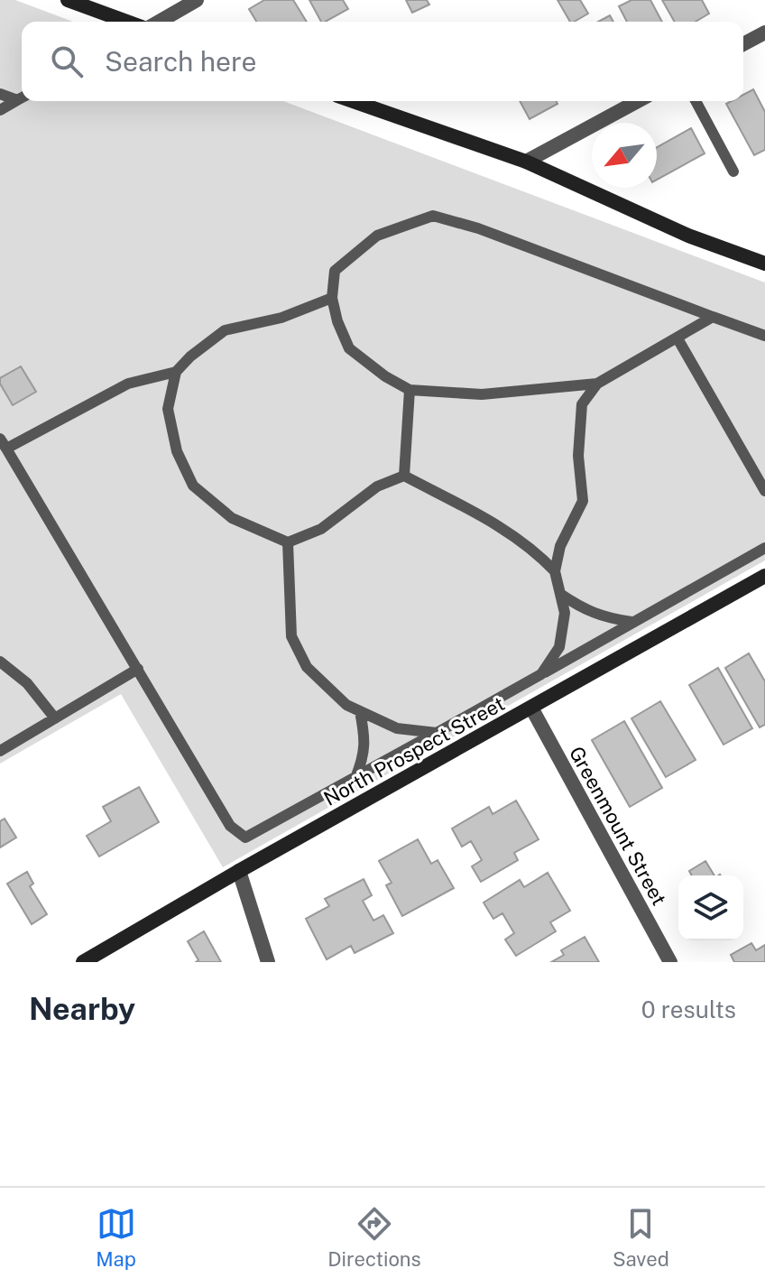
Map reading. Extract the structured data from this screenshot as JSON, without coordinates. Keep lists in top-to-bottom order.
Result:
{
  "streets": {
    "street": ["North Prospect Street", "Greenmount Street"]
  },
  "crossings": [
    ["North Prospect Street", "Greenmount Street"]
  ],
  "north": "bottom left",
  "page": {
    "search": "Search here",
    "heading": ["Nearby", "0 results"],
    "nav": ["Map", "Directions", "Saved"]
  }
}
